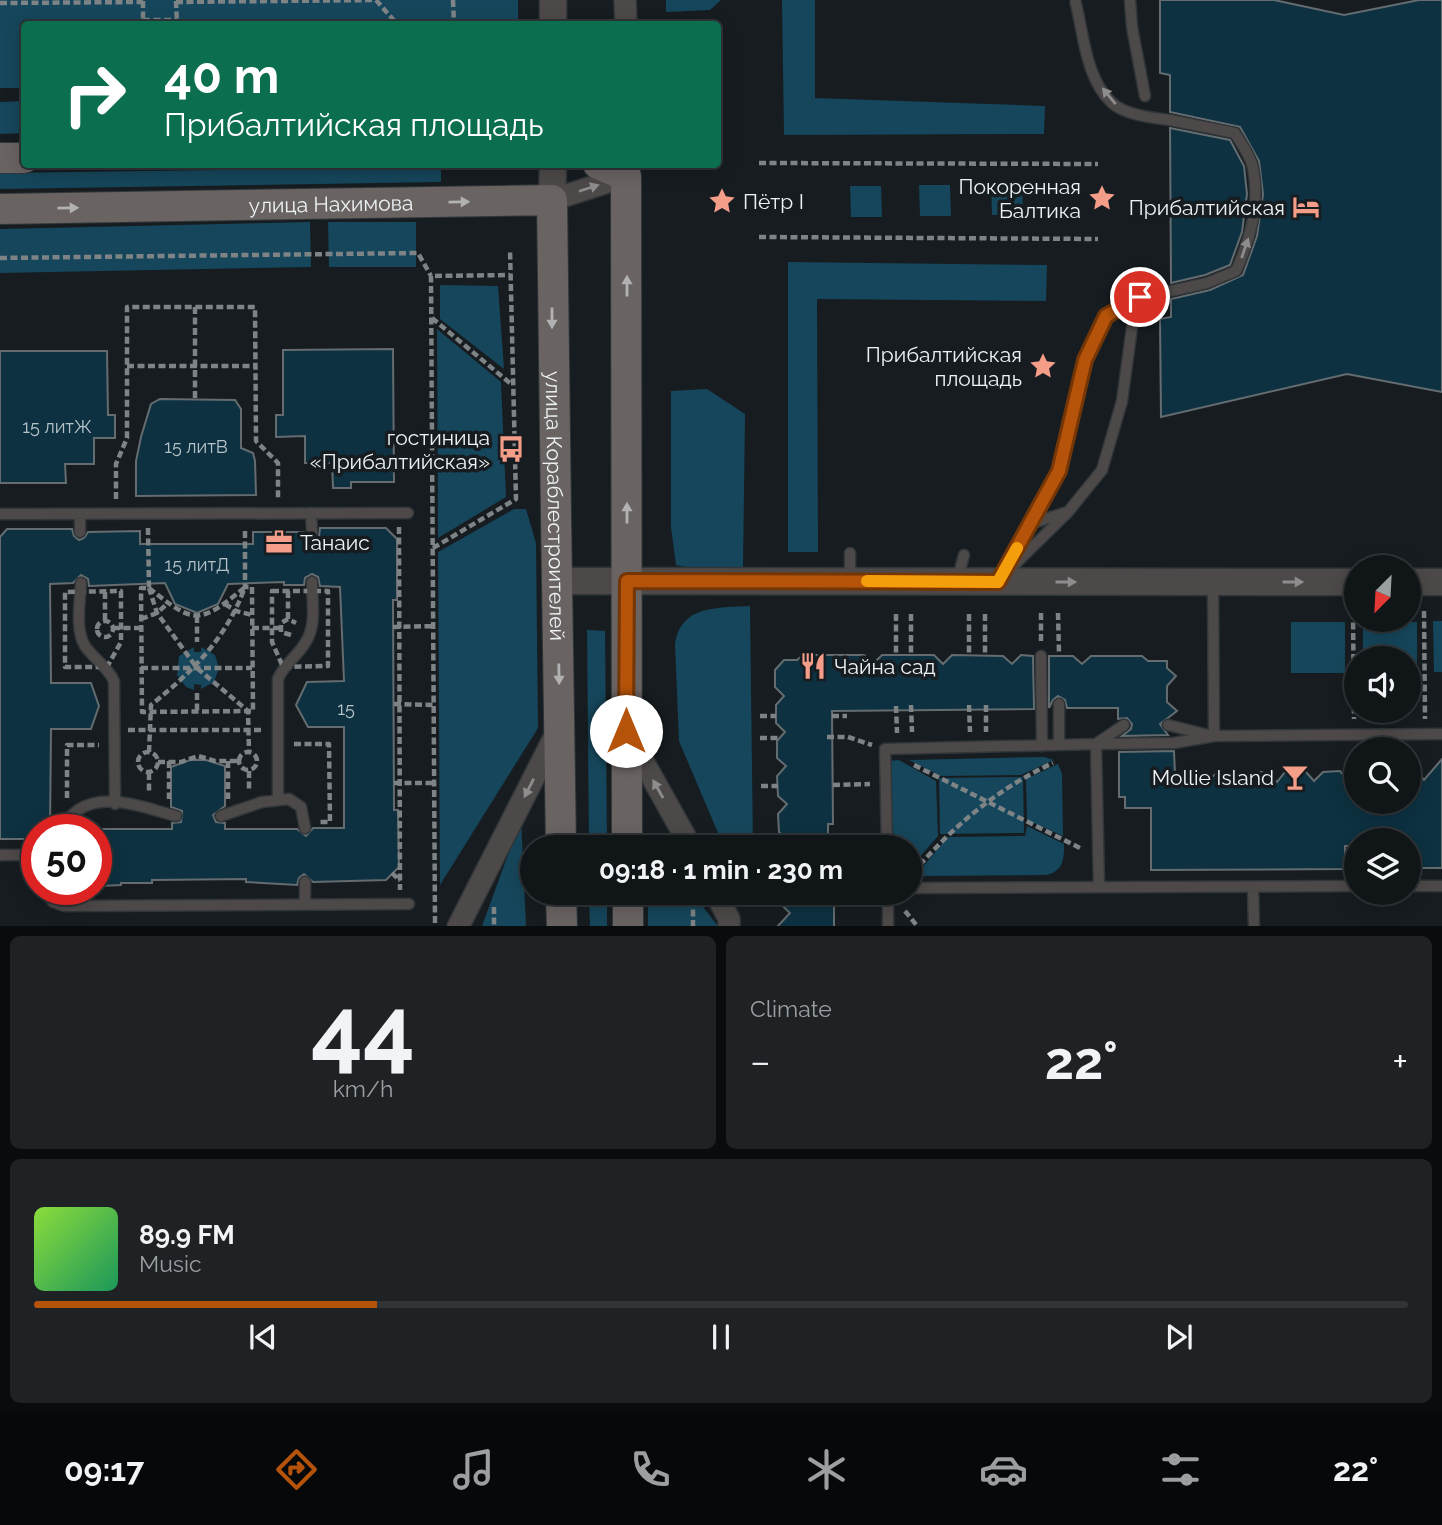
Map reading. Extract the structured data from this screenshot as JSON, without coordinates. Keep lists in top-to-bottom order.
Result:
{
  "streets": {
    "main road": ["улица Нахимова", "улица Кораблестроителей"]
  },
  "crossings": [
    ["улица Нахимова", "улица Кораблестроителей"]
  ],
  "one_way": ["улица Нахимова", "улица Кораблестроителей"],
  "places": {
    "place": ["Покоренная Балтика", "Пётр I", "Прибалтийская площадь"],
    "hotel": ["Прибалтийская"],
    "bus stop": ["гостиница «Прибалтийская»"],
    "office": ["Танаис"],
    "restaurant": ["Чайна сад"],
    "bar": ["Mollie Island"]
  },
  "house_numbers": [
    "15 литЖ",
    "15 литВ",
    "15 литД",
    "15"
  ],
  "north": "bottom left",
  "page": {
    "turn": ["40 m", "Прибалтийская площадь"],
    "limit": "50",
    "trip": "09:18 · 1 min · 230 m",
    "tile": [
      ["44", "km/h"],
      "Climate"
    ],
    "heat": ["−", "22°", "+"],
    "song": ["89.9 FM", "Music"],
    "tabs": ["09:17", "22°"]
  }
}
